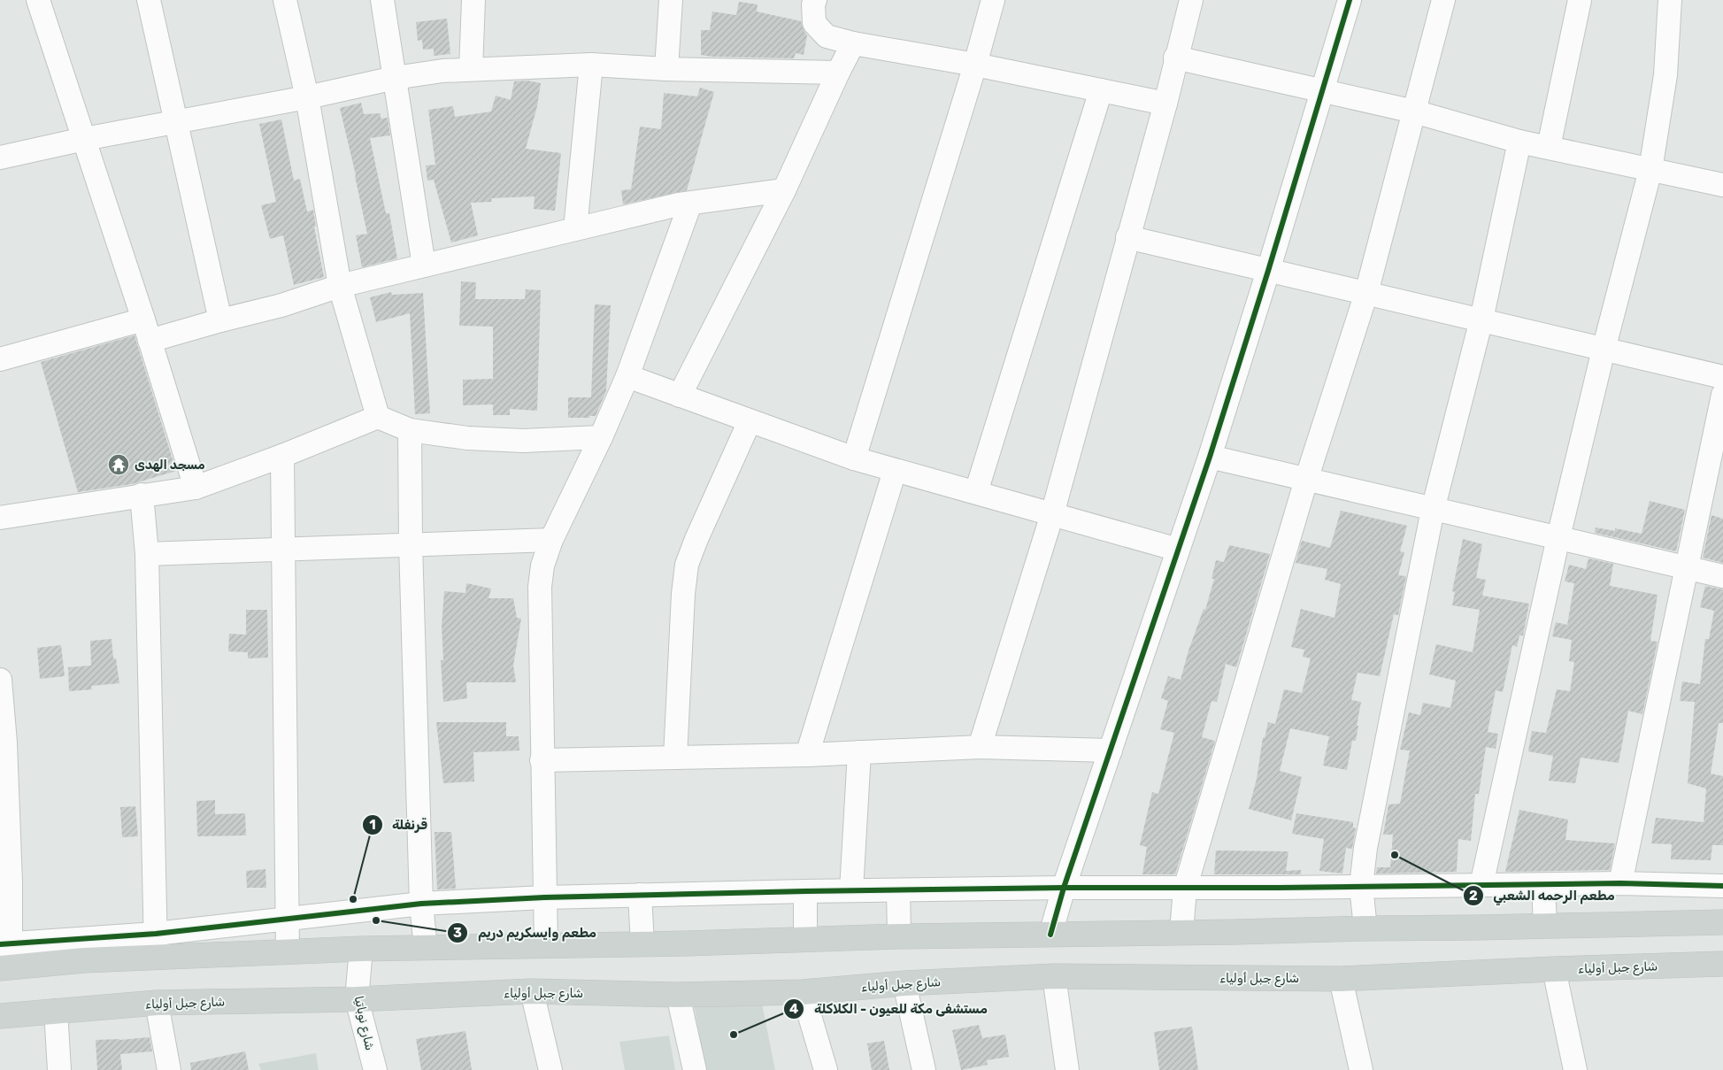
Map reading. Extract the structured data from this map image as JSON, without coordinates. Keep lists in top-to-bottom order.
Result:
{
  "streets": {
    "main road": ["شارع جبل أولياء"],
    "street": ["شارع نوباتيا"]
  },
  "crossings": [
    ["شارع جبل أولياء", "شارع نوباتيا"]
  ],
  "places": {
    "temple": ["مسجد الهدى"],
    "other": [
      "مطعم الرحمه الشعبي",
      "قرنفلة",
      "مطعم وايسكريم دريم",
      "مستشفى مكة للعيون - الكلاكلة"
    ]
  }
}
